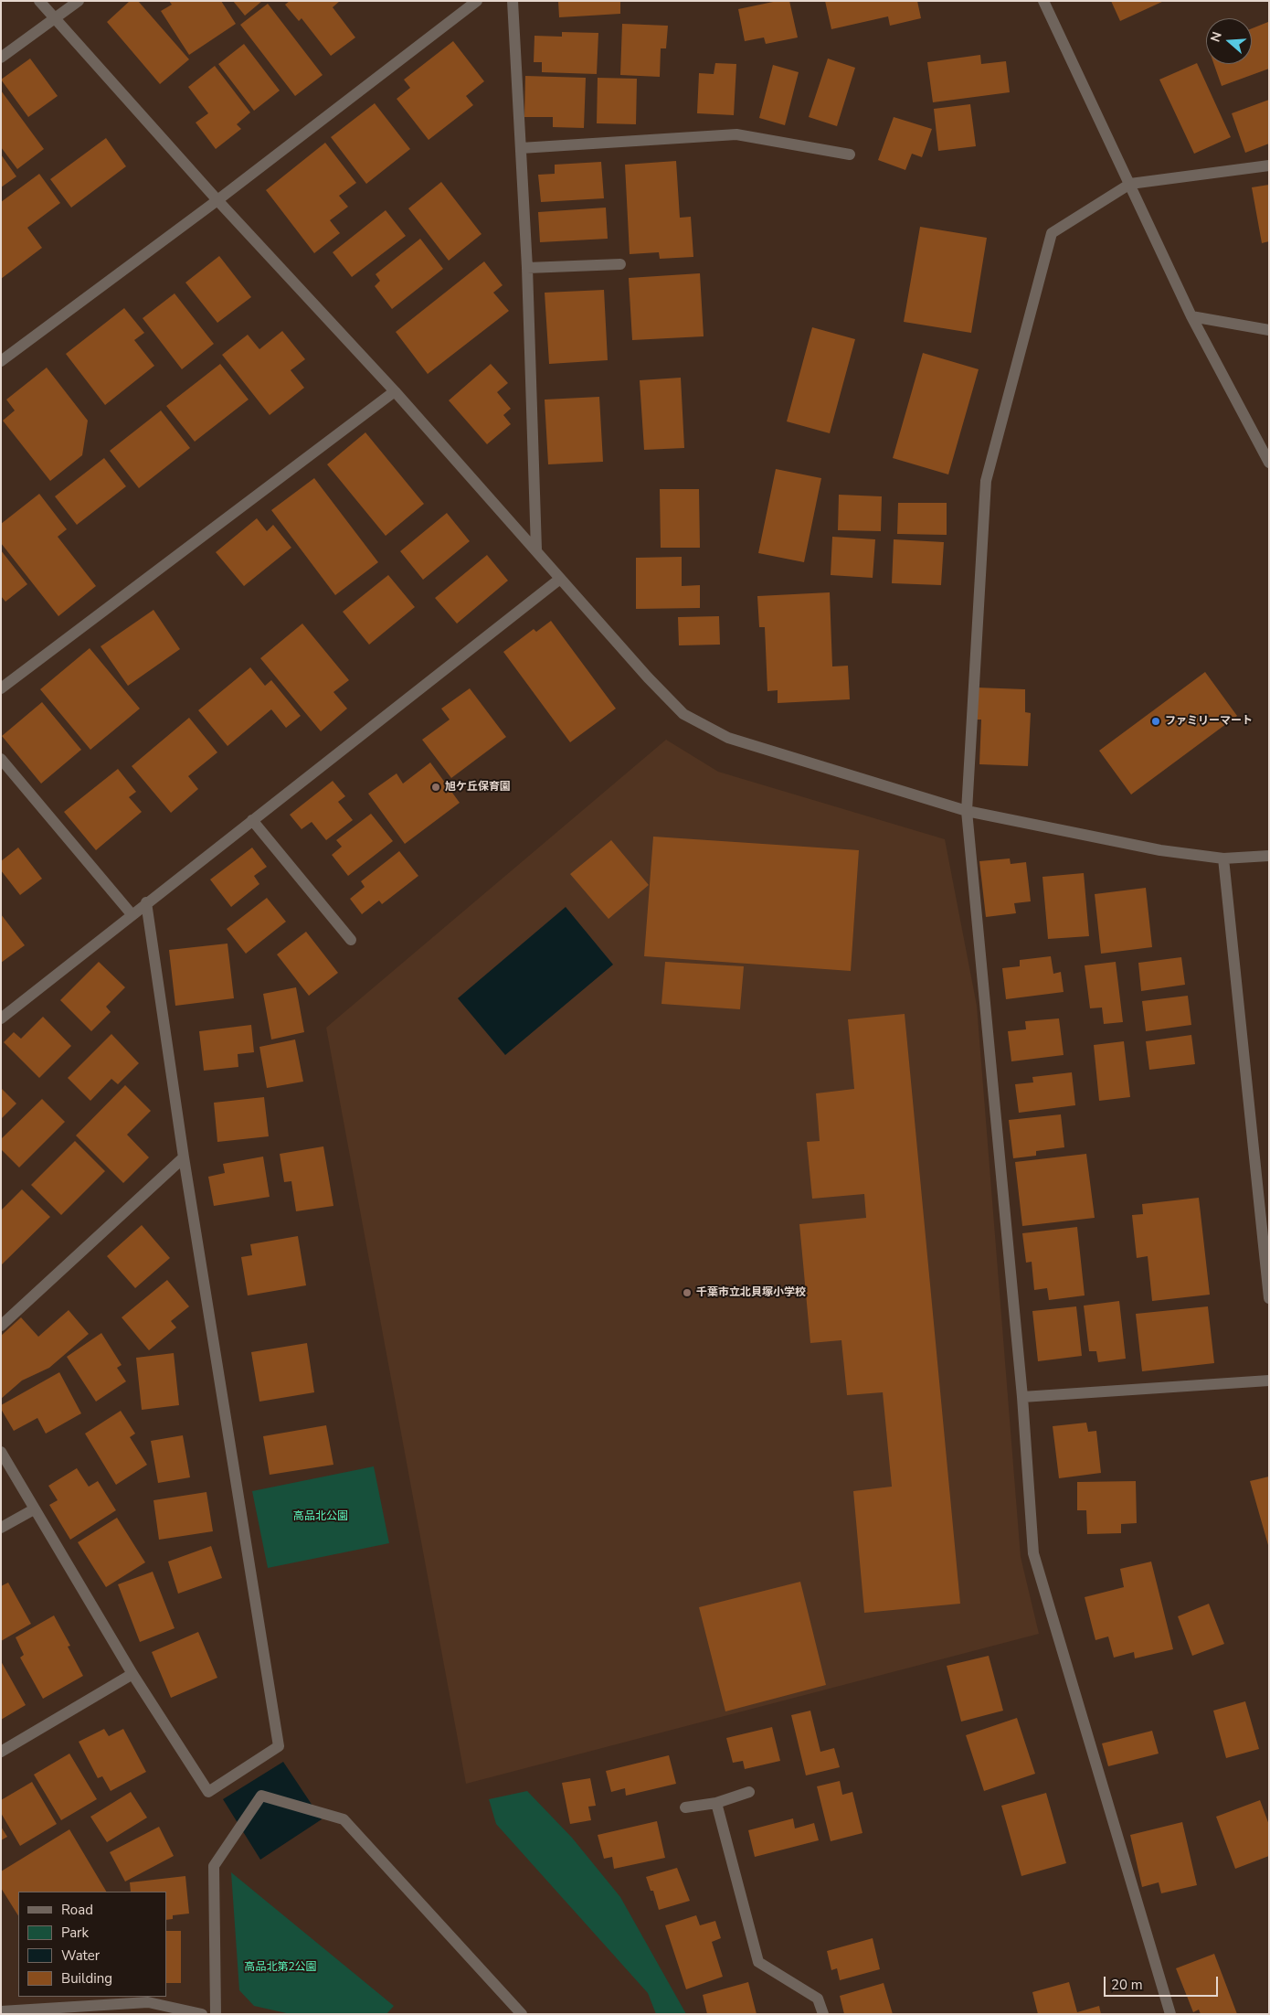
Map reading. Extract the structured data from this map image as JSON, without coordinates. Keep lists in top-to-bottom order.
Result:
{
  "parks": ["高品北公園", "高品北第2公園"],
  "places": ["ファミリーマート", "旭ケ丘保育園", "千葉市立北貝塚小学校"],
  "legend": [
    "Road",
    "Park",
    "Water",
    "Building"
  ],
  "scale_bar": "20 m",
  "north": "left"
}
